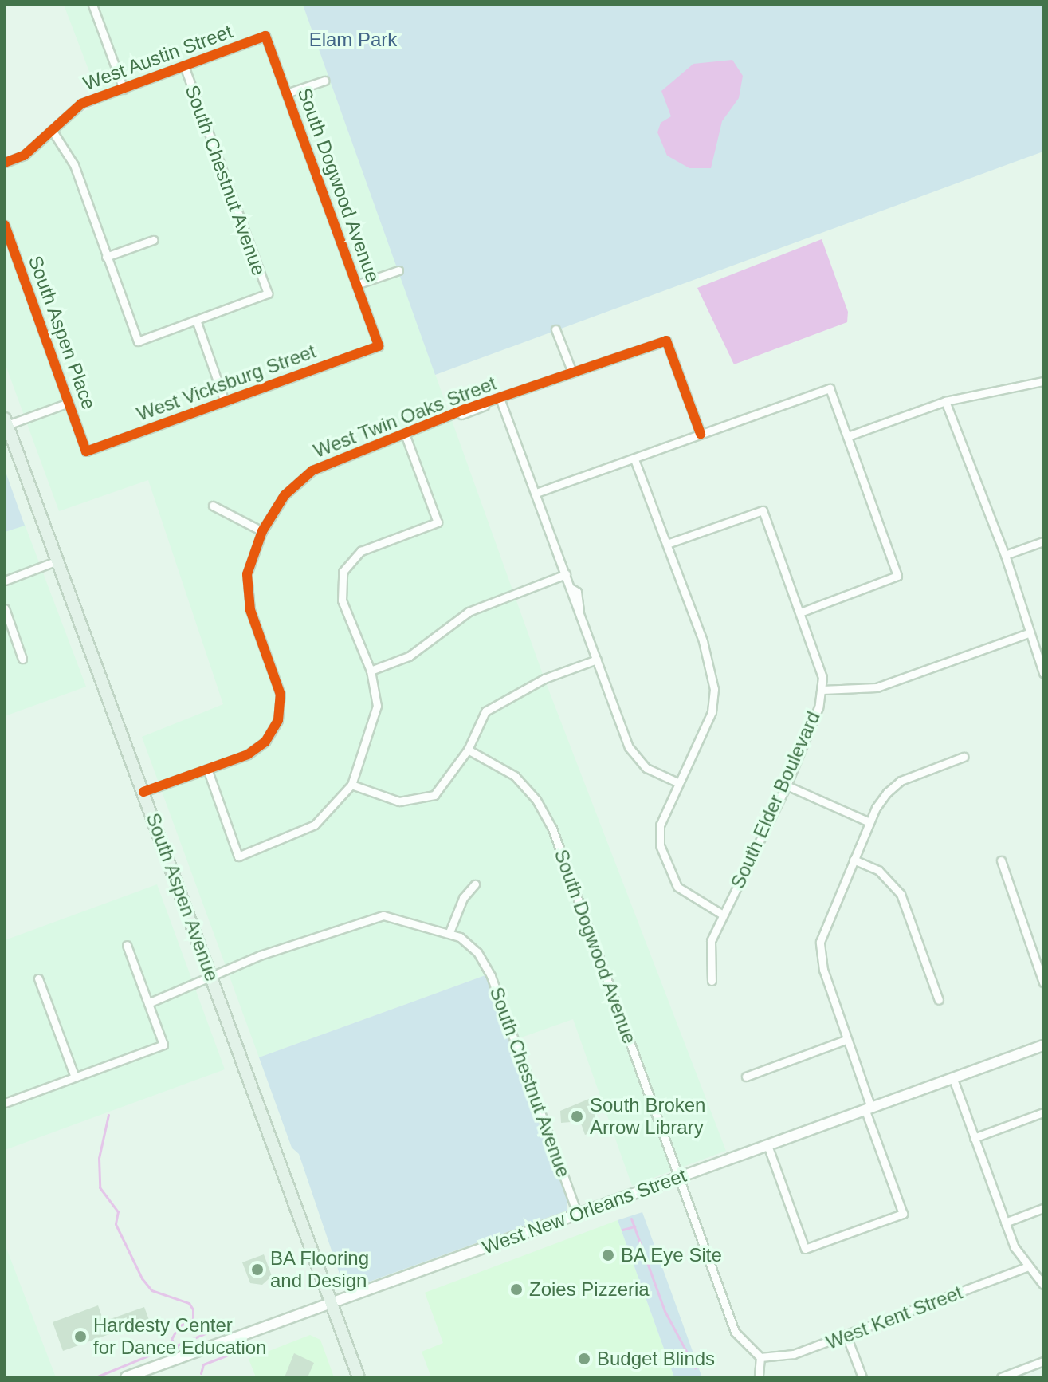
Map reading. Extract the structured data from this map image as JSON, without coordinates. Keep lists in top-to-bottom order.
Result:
{
  "streets": {
    "main road": ["South Aspen Avenue"],
    "street": [
      "West Austin Street",
      "South Chestnut Avenue",
      "South Dogwood Avenue",
      "South Aspen Place",
      "West Vicksburg Street",
      "West Twin Oaks Street",
      "South Elder Boulevard",
      "West New Orleans Street",
      "West Kent Street"
    ]
  },
  "crossings": [
    ["West Austin Street", "South Chestnut Avenue"],
    ["West Austin Street", "South Dogwood Avenue"],
    ["South Chestnut Avenue", "West New Orleans Street"],
    ["South Dogwood Avenue", "West Vicksburg Street"],
    ["South Dogwood Avenue", "West New Orleans Street"],
    ["South Aspen Place", "West Vicksburg Street"],
    ["West Twin Oaks Street", "South Aspen Avenue"],
    ["South Aspen Avenue", "West New Orleans Street"]
  ],
  "parks": ["Elam Park"],
  "places": [
    "South Broken Arrow Library",
    "BA Eye Site",
    "BA Flooring and Design",
    "Zoies Pizzeria",
    "Hardesty Center for Dance Education",
    "Budget Blinds"
  ]
}
